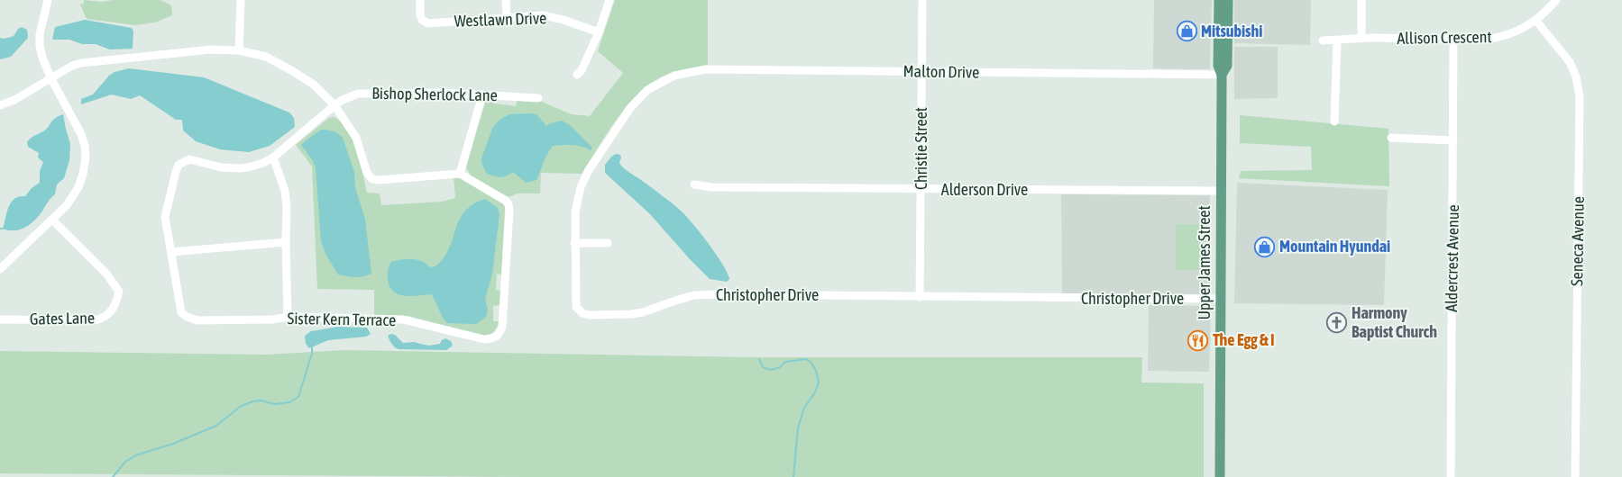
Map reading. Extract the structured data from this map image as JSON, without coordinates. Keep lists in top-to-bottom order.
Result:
{
  "streets": {
    "main road": ["Upper James Street"],
    "street": [
      "Westlawn Drive",
      "Allison Crescent",
      "Malton Drive",
      "Bishop Sherlock Lane",
      "Christie Street",
      "Alderson Drive",
      "Seneca Avenue",
      "Aldercrest Avenue",
      "Christopher Drive",
      "Gates Lane",
      "Sister Kern Terrace"
    ]
  },
  "crossings": [
    ["Allison Crescent", "Seneca Avenue"],
    ["Allison Crescent", "Aldercrest Avenue"],
    ["Malton Drive", "Christie Street"],
    ["Malton Drive", "Upper James Street"],
    ["Malton Drive", "Christopher Drive"],
    ["Bishop Sherlock Lane", "Sister Kern Terrace"],
    ["Christie Street", "Alderson Drive"],
    ["Christie Street", "Christopher Drive"],
    ["Alderson Drive", "Upper James Street"],
    ["Upper James Street", "Christopher Drive"]
  ],
  "places": {
    "shop": ["Mitsubishi", "Mountain Hyundai"],
    "church": ["Harmony Baptist Church"],
    "restaurant": ["The Egg & I"]
  }
}
